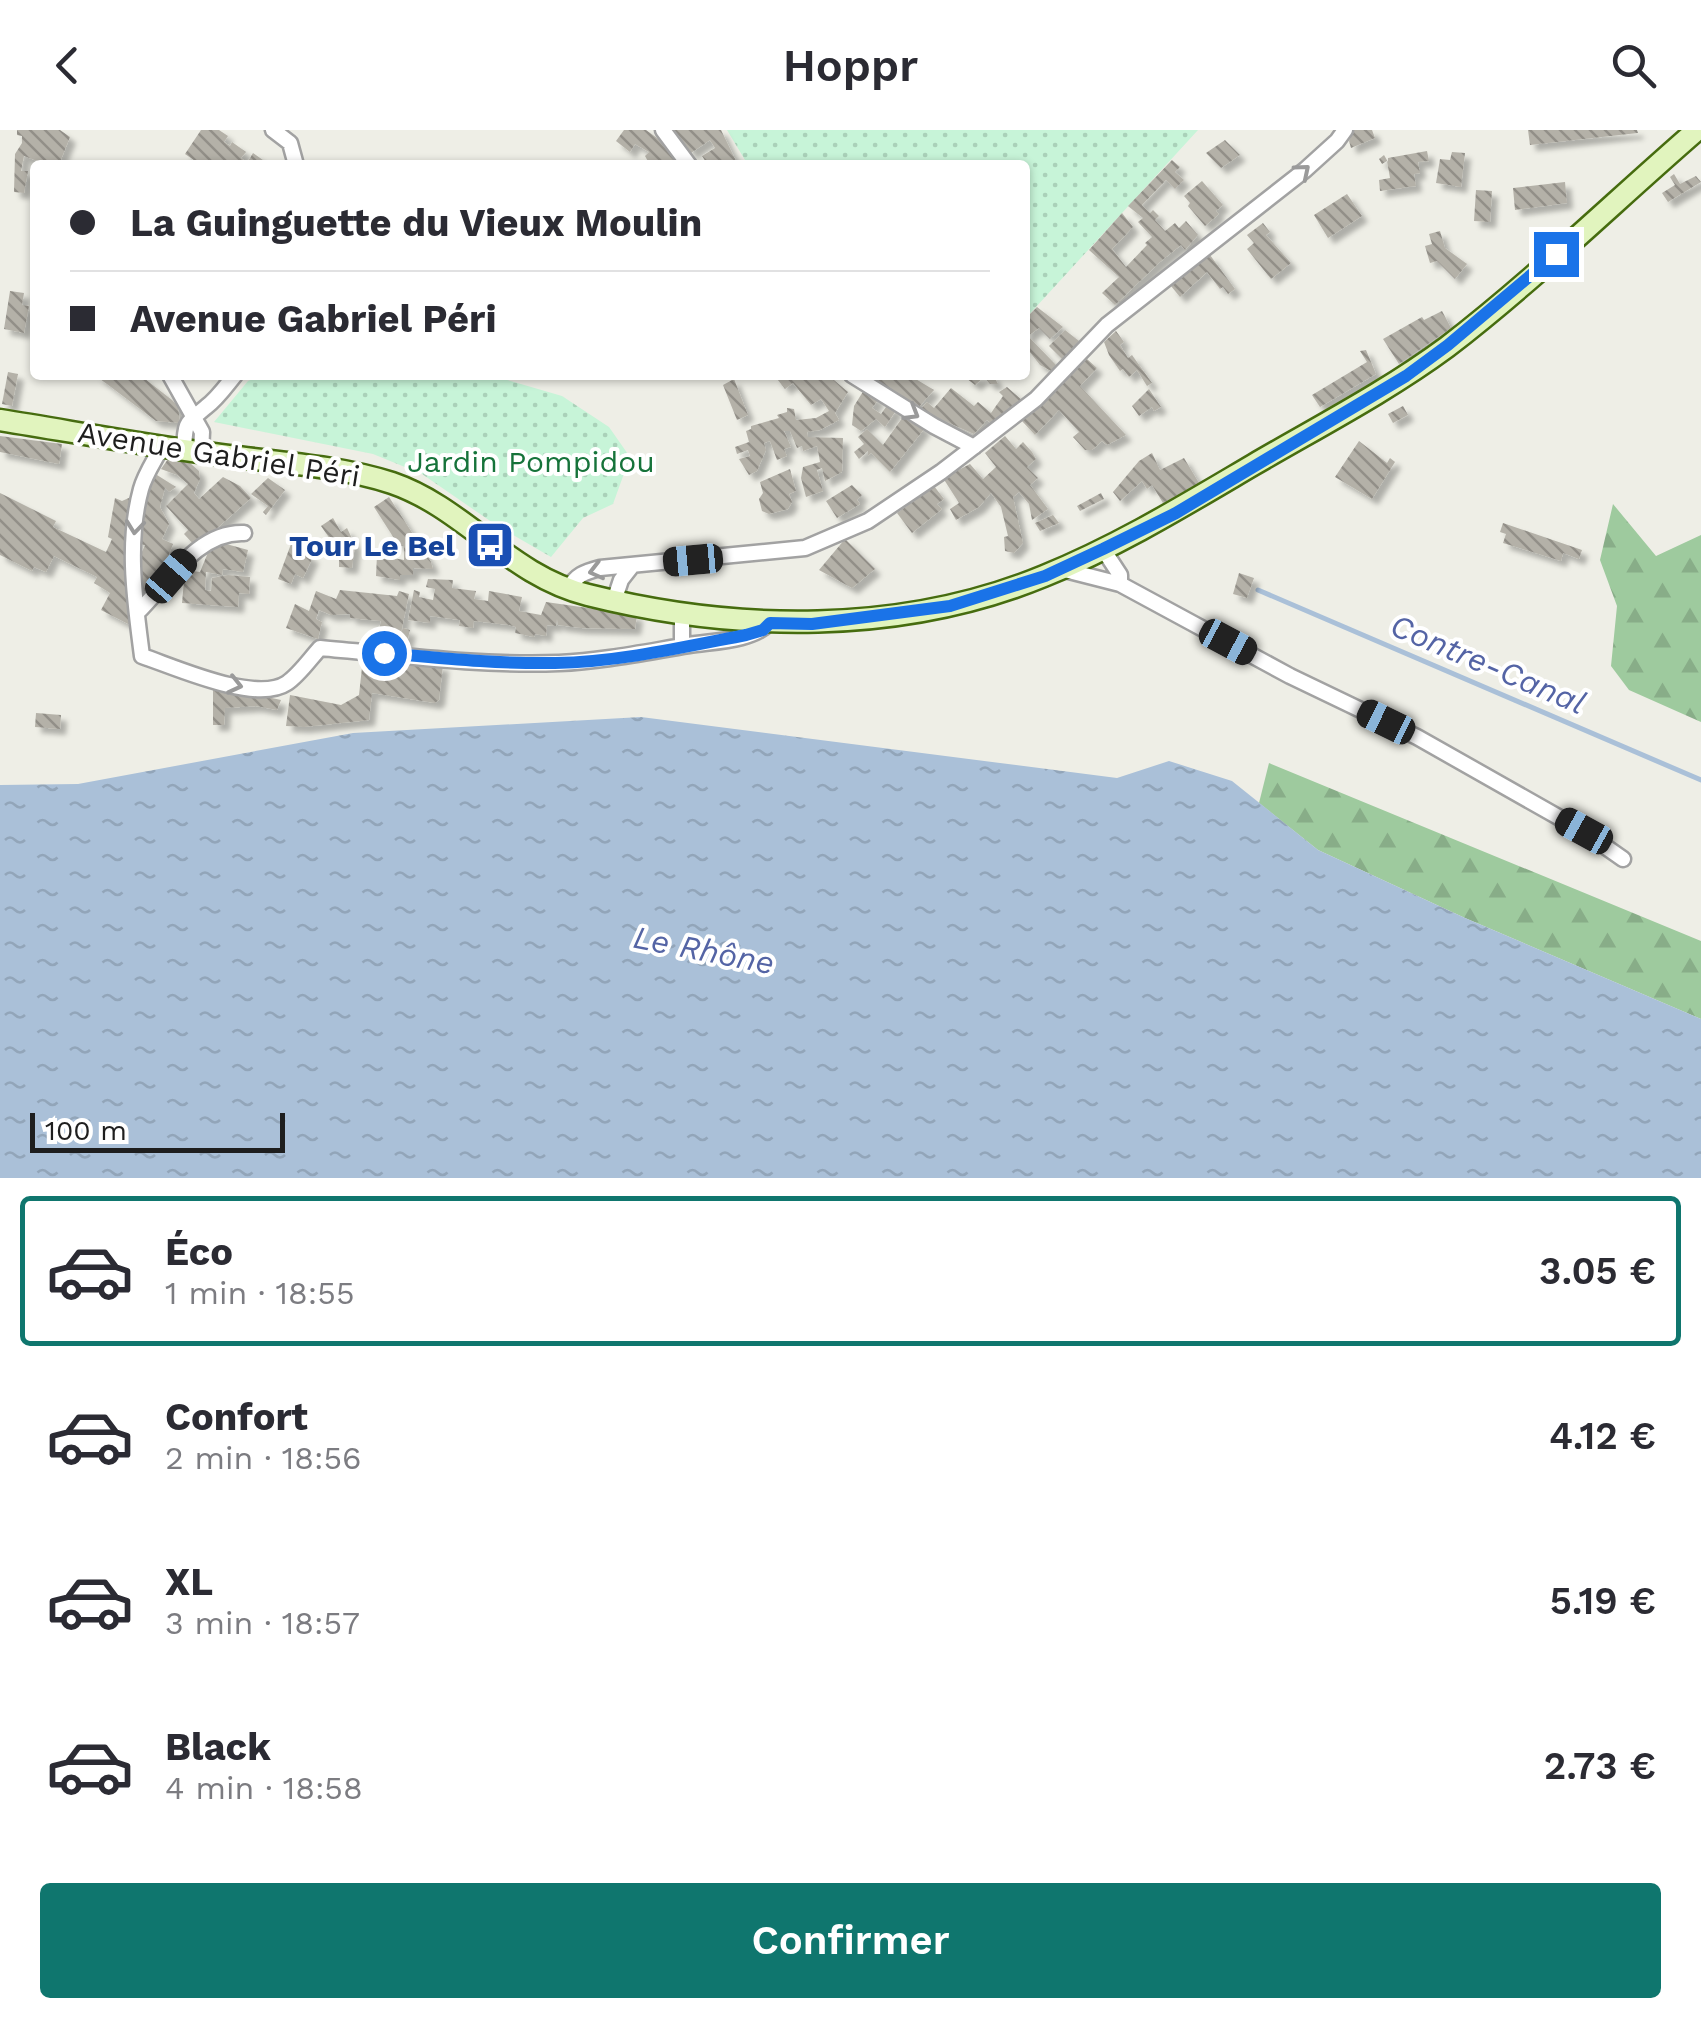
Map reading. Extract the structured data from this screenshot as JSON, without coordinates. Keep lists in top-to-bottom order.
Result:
{
  "streets": {
    "main road": ["Avenue Gabriel Péri"]
  },
  "water": ["Contre-Canal", "Le Rhône"],
  "parks": ["Jardin Pompidou"],
  "places": {
    "bus stop": ["Tour Le Bel"]
  },
  "scale_bar": "100 m",
  "page": {
    "header": "Hoppr",
    "banner": ["La Guinguette du Vieux Moulin", "Avenue Gabriel Péri"],
    "scale": "100 m",
    "list": [
      {
        "name": "Éco",
        "note": "1 min · 18:55",
        "value": "3.05 €"
      },
      {
        "name": "Confort",
        "note": "2 min · 18:56",
        "value": "4.12 €"
      },
      {
        "name": "XL",
        "note": "3 min · 18:57",
        "value": "5.19 €"
      },
      {
        "name": "Black",
        "note": "4 min · 18:58",
        "value": "2.73 €"
      }
    ],
    "buttons": "Confirmer"
  }
}
